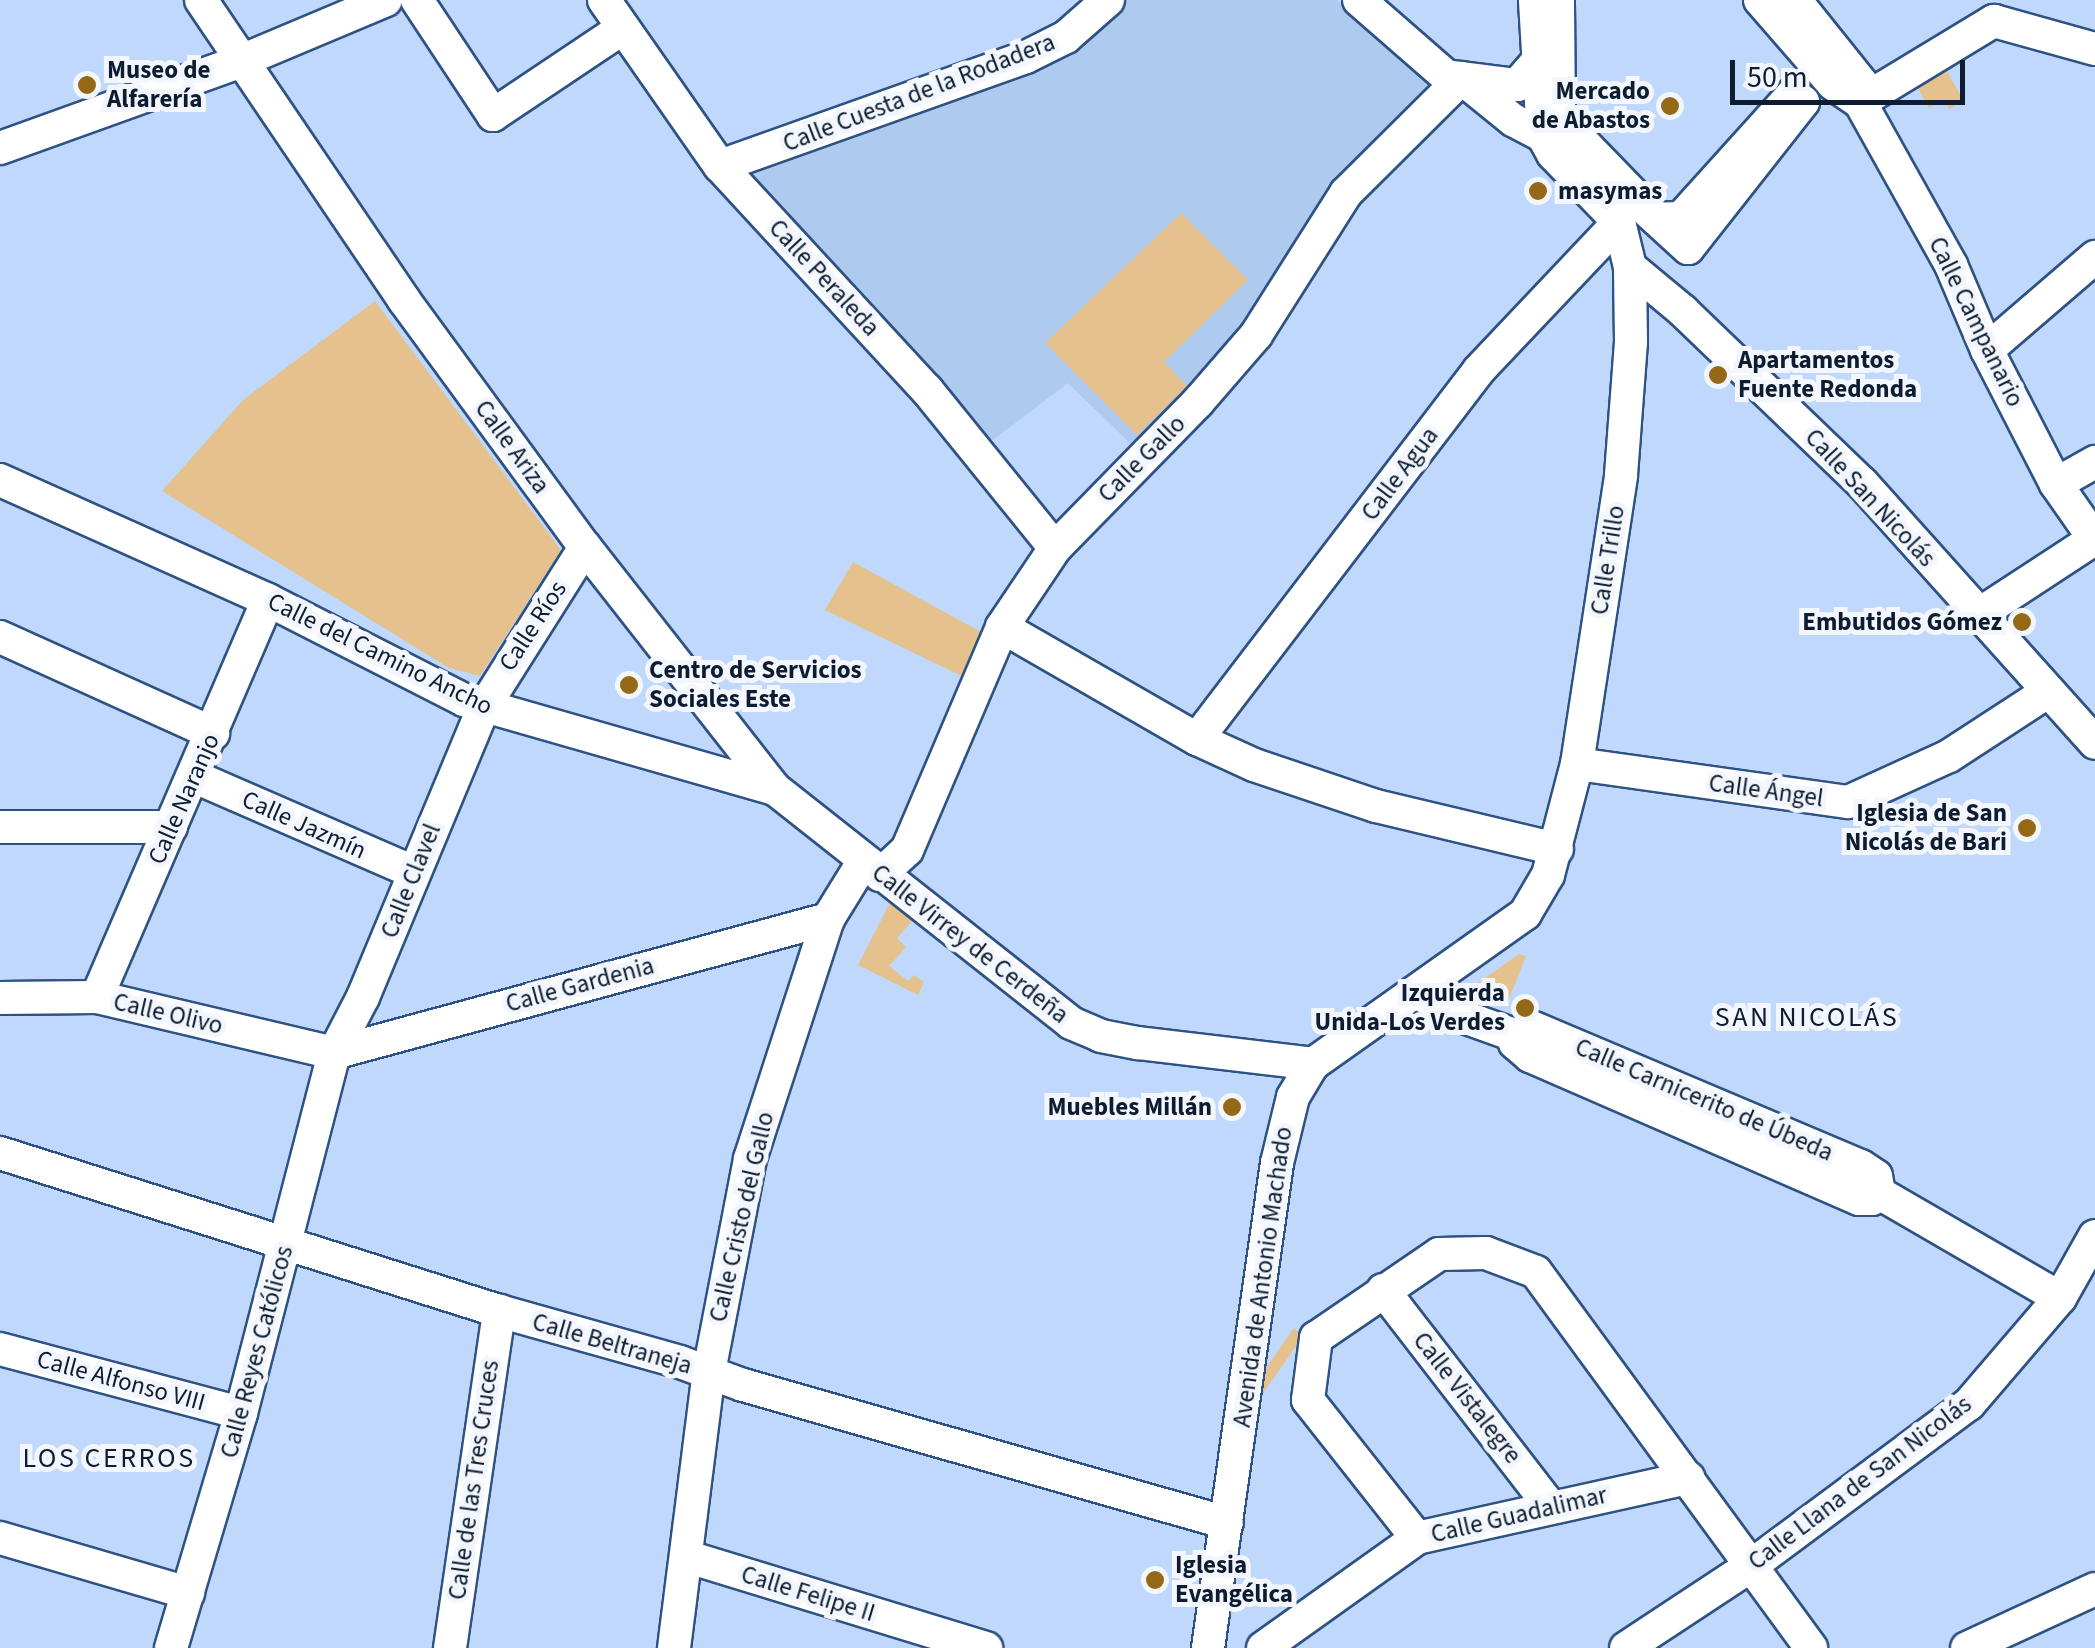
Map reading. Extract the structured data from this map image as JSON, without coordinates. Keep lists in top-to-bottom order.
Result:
{
  "streets": {
    "street": [
      "Calle Cuesta de la Rodadera",
      "Calle Peraleda",
      "Calle Campanario",
      "Calle Ariza",
      "Calle Gallo",
      "Calle Agua",
      "Calle San Nicolás",
      "Calle Trillo",
      "Calle Ríos",
      "Calle del Camino Ancho",
      "Calle Ángel",
      "Calle Naranjo",
      "Calle Jazmín",
      "Calle Clavel",
      "Calle Virrey de Cerdeña",
      "Calle Gardenia",
      "Calle Olivo",
      "Calle Carnicerito de Úbeda",
      "Calle Cristo del Gallo",
      "Avenida de Antonio Machado",
      "Calle Beltraneja",
      "Calle Reyes Católicos",
      "Calle Alfonso VIII",
      "Calle Vistalegre",
      "Calle de las Tres Cruces",
      "Calle Llana de San Nicolás",
      "Calle Guadalimar",
      "Calle Felipe II"
    ]
  },
  "crossings": [
    ["Calle Cuesta de la Rodadera", "Calle Peraleda"],
    ["Calle Peraleda", "Calle Gallo"],
    ["Calle Ariza", "Calle Gallo"],
    ["Calle Ariza", "Calle Ríos"],
    ["Calle Ariza", "Calle del Camino Ancho"],
    ["Calle Ariza", "Calle Virrey de Cerdeña"],
    ["Calle Ariza", "Calle Cristo del Gallo"],
    ["Calle Gallo", "Calle Virrey de Cerdeña"],
    ["Calle Gallo", "Calle Cristo del Gallo"],
    ["Calle Agua", "Calle Trillo"],
    ["Calle San Nicolás", "Calle Trillo"],
    ["Calle San Nicolás", "Calle Ángel"],
    ["Calle Trillo", "Calle Ángel"],
    ["Calle Trillo", "Avenida de Antonio Machado"],
    ["Calle Ríos", "Calle del Camino Ancho"],
    ["Calle Ríos", "Calle Clavel"],
    ["Calle del Camino Ancho", "Calle Naranjo"],
    ["Calle del Camino Ancho", "Calle Clavel"],
    ["Calle Naranjo", "Calle Jazmín"],
    ["Calle Naranjo", "Calle Olivo"],
    ["Calle Jazmín", "Calle Clavel"],
    ["Calle Clavel", "Calle Gardenia"],
    ["Calle Clavel", "Calle Olivo"],
    ["Calle Clavel", "Calle Reyes Católicos"],
    ["Calle Virrey de Cerdeña", "Calle Cristo del Gallo"],
    ["Calle Virrey de Cerdeña", "Avenida de Antonio Machado"],
    ["Calle Gardenia", "Calle Olivo"],
    ["Calle Gardenia", "Calle Cristo del Gallo"],
    ["Calle Gardenia", "Calle Reyes Católicos"],
    ["Calle Olivo", "Calle Reyes Católicos"],
    ["Calle Carnicerito de Úbeda", "Avenida de Antonio Machado"],
    ["Calle Carnicerito de Úbeda", "Calle Llana de San Nicolás"],
    ["Calle Cristo del Gallo", "Calle Beltraneja"],
    ["Calle Cristo del Gallo", "Calle Felipe II"],
    ["Avenida de Antonio Machado", "Calle Beltraneja"],
    ["Calle Beltraneja", "Calle Reyes Católicos"],
    ["Calle Beltraneja", "Calle de las Tres Cruces"],
    ["Calle Reyes Católicos", "Calle Alfonso VIII"],
    ["Calle Vistalegre", "Calle Guadalimar"]
  ],
  "districts": ["SAN NICOLÁS", "LOS CERROS"],
  "places": [
    "Museo de Alfarería",
    "Mercado de Abastos",
    "masymas",
    "Apartamentos Fuente Redonda",
    "Embutidos Gómez",
    "Centro de Servicios Sociales Este",
    "Iglesia de San Nicolás de Bari",
    "Izquierda Unida-Los Verdes",
    "Muebles Millán",
    "Iglesia Evangélica"
  ],
  "scale_bar": "50 m"
}
